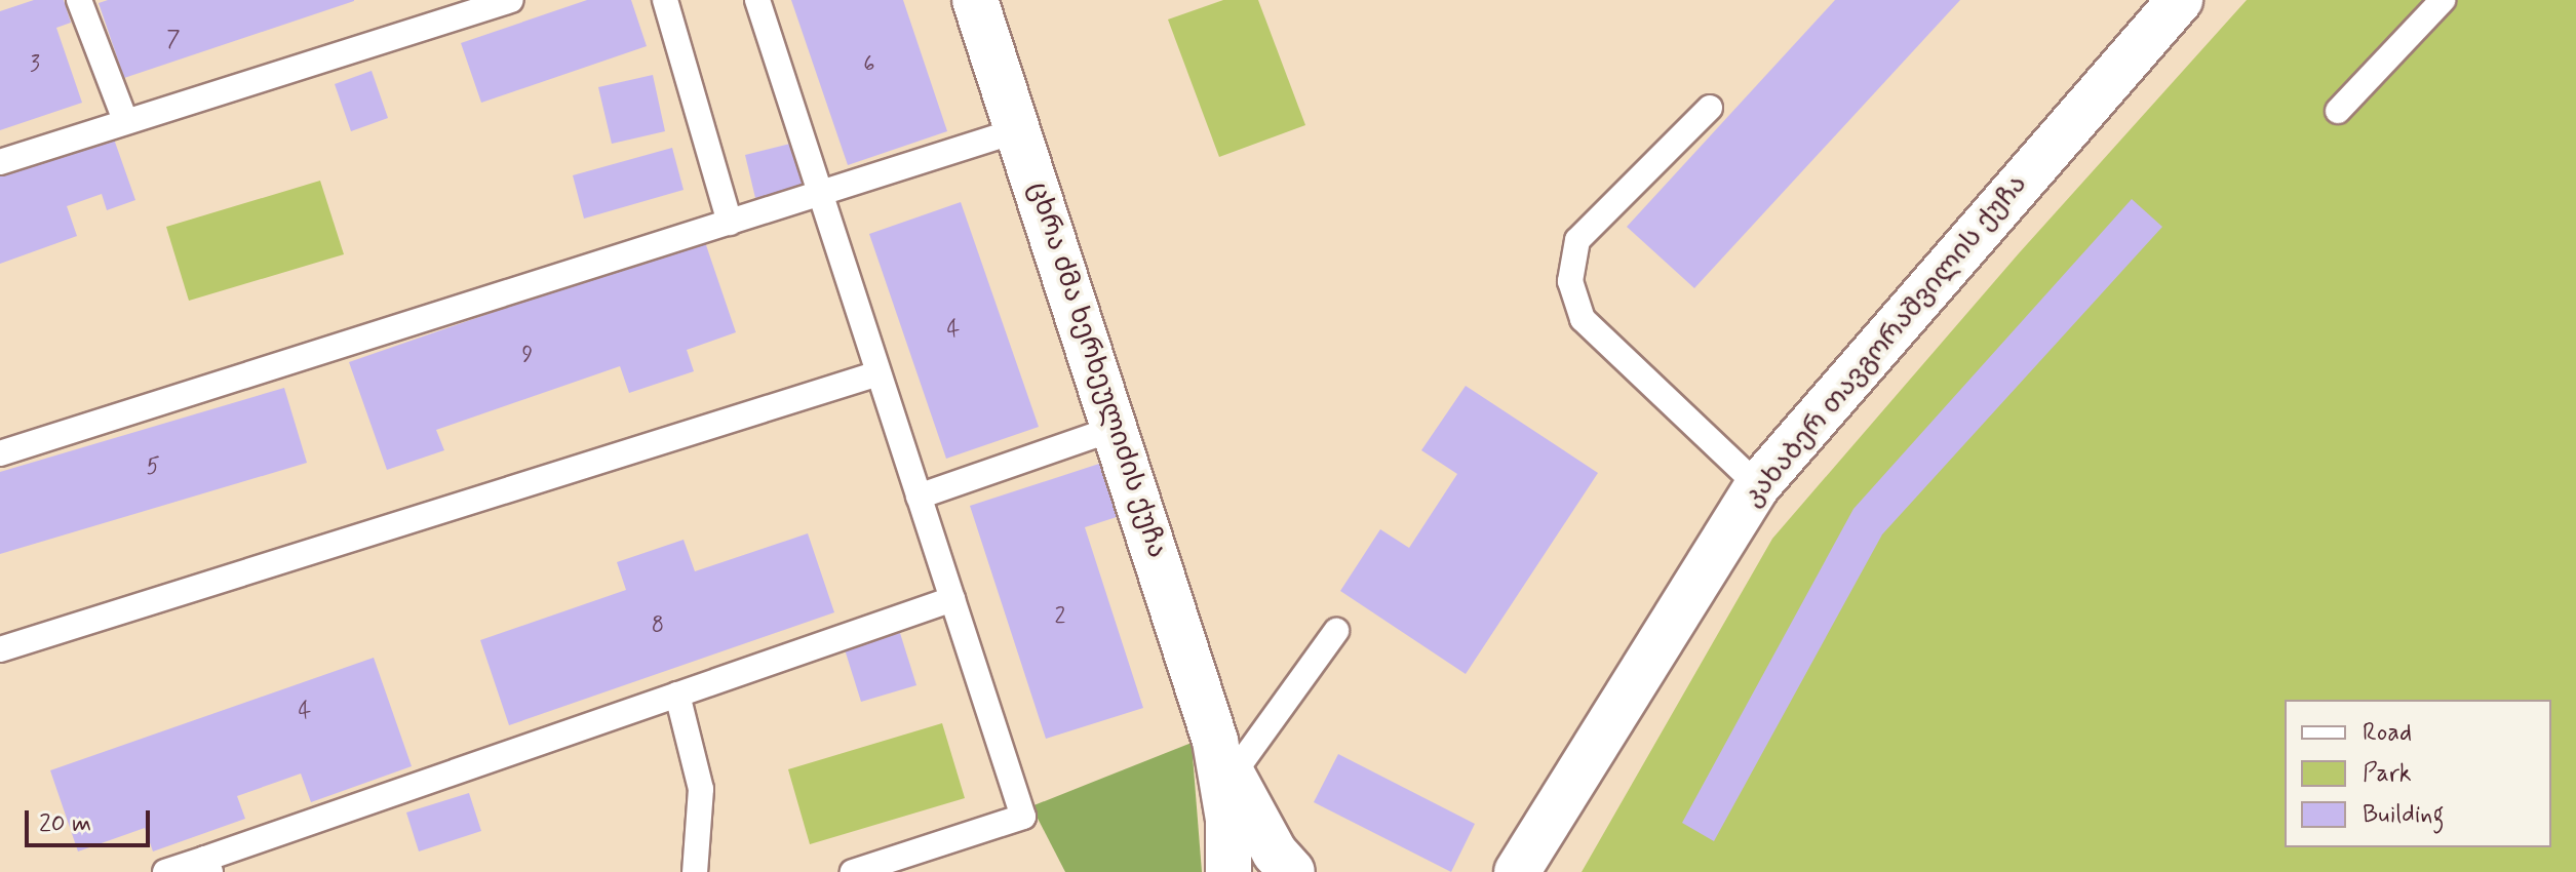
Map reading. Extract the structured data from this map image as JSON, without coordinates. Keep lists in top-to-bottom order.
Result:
{
  "streets": {
    "street": ["კახაბერ თავგორაშვილის ქუჩა", "ცხრა ძმა ხერხეულიძის ქუჩა"]
  },
  "house_numbers": [
    "7",
    "3",
    "6",
    "4",
    "9",
    "5",
    "2",
    "8",
    "4"
  ],
  "legend": ["Road", "Park", "Building"],
  "scale_bar": "20 m"
}
